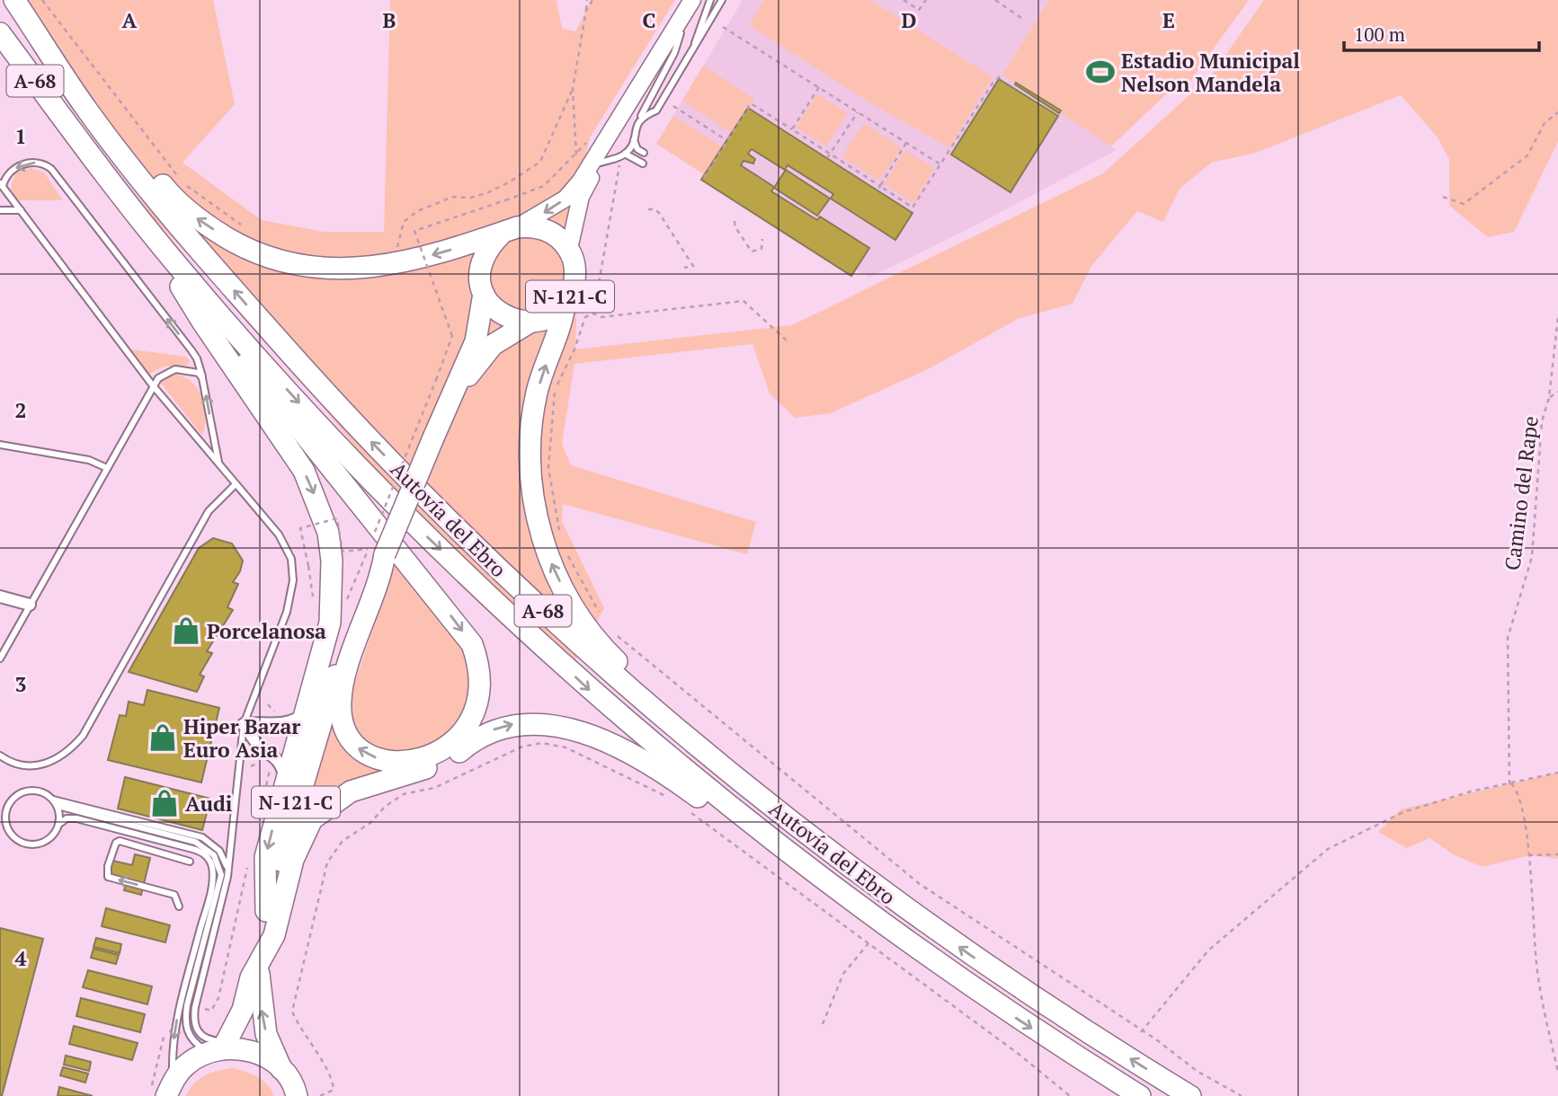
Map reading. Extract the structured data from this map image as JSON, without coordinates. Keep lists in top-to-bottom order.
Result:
{
  "streets": {
    "highway": ["A-68", "N-121-C", "Autovía del Ebro"],
    "path": ["Camino del Rape"]
  },
  "places": {
    "sports": ["Estadio Municipal Nelson Mandela"],
    "shop": ["Porcelanosa", "Hiper Bazar Euro Asia", "Audi"]
  },
  "scale_bar": "100 m",
  "grid": {
    "columns": [
      "A",
      "B",
      "C",
      "D",
      "E"
    ],
    "rows": [
      "1",
      "2",
      "3",
      "4"
    ]
  }
}
